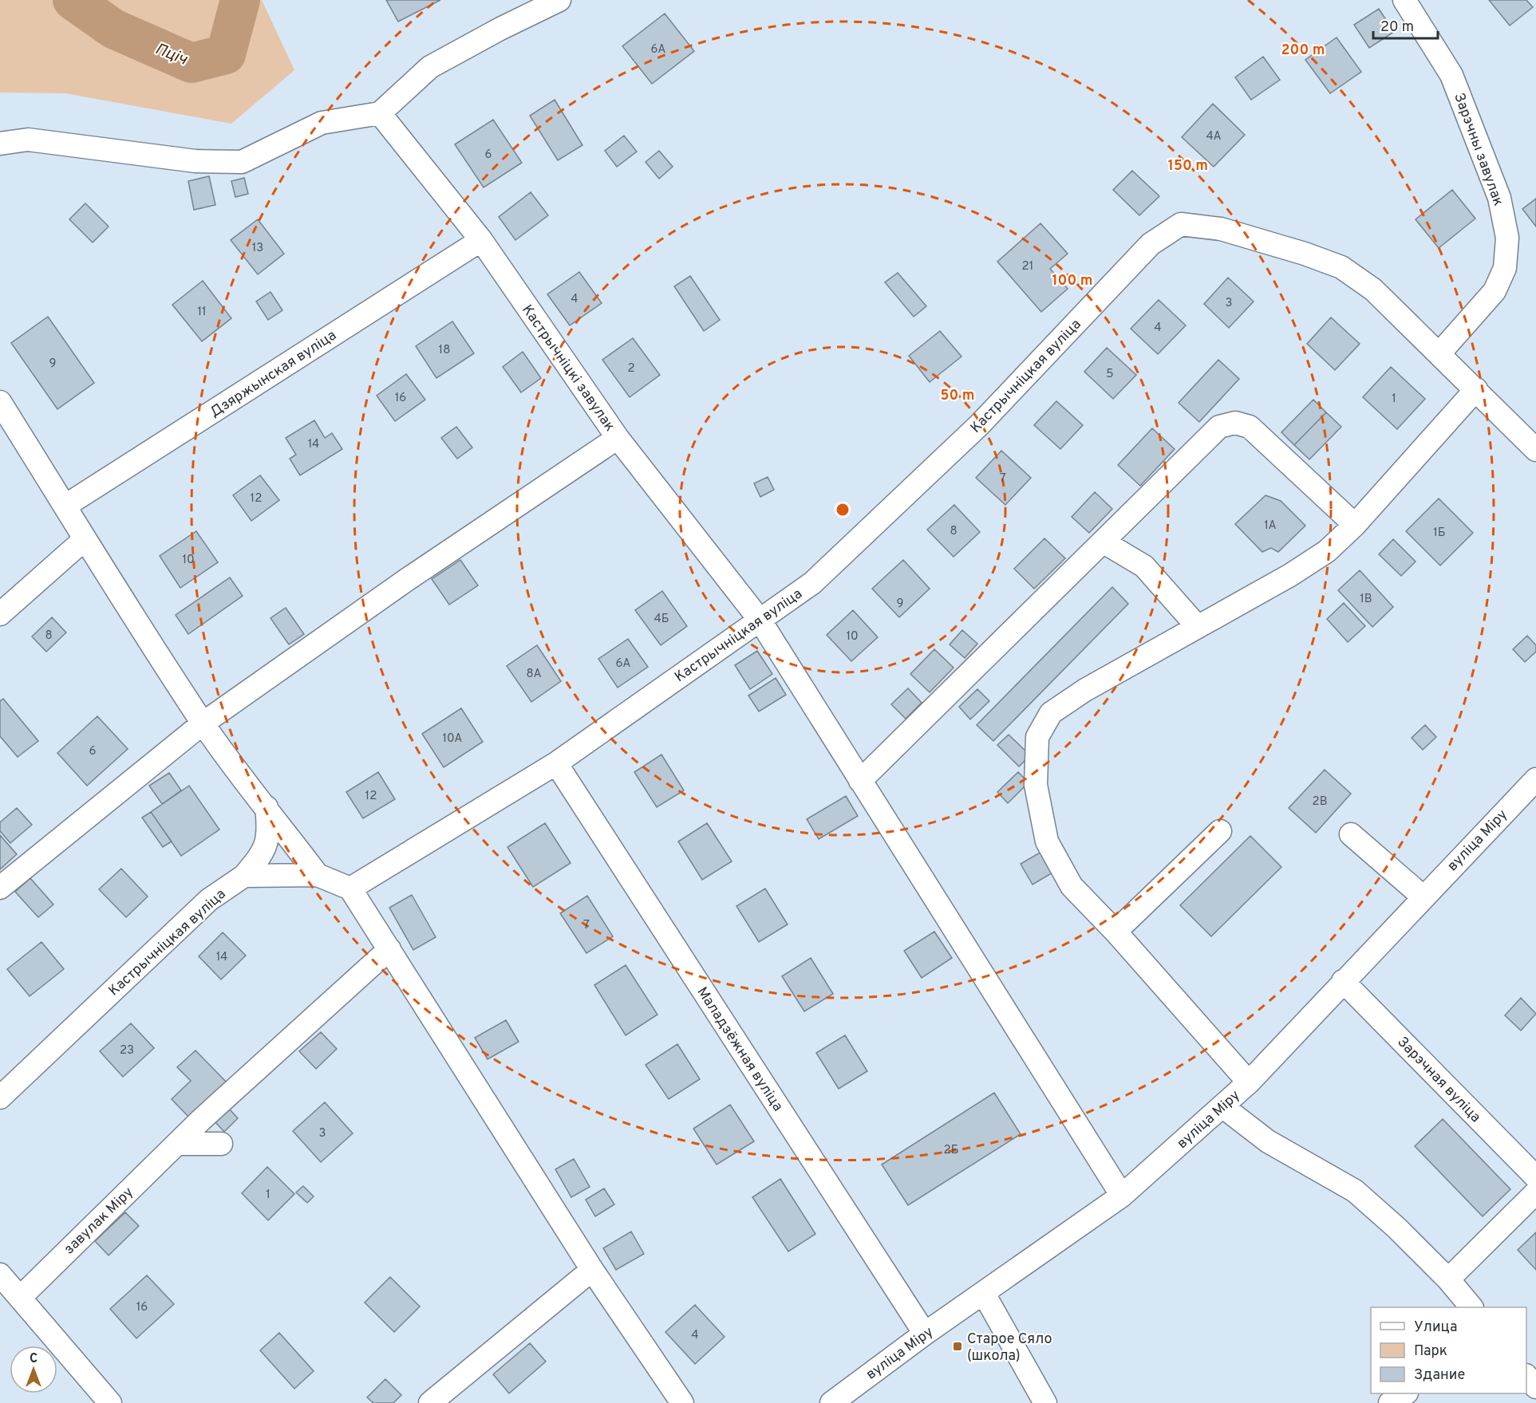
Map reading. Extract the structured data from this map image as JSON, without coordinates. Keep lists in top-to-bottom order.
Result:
{
  "streets": {
    "street": [
      "Зарэчны завулак",
      "Кастрычніцкі завулак",
      "Дзяржынская вуліца",
      "Кастрычніцкая вуліца",
      "вуліца Міру",
      "Маладзёжная вуліца",
      "Зарэчная вуліца",
      "завулак Міру"
    ]
  },
  "crossings": [
    ["Зарэчны завулак", "Кастрычніцкая вуліца"],
    ["Кастрычніцкі завулак", "Дзяржынская вуліца"],
    ["Кастрычніцкі завулак", "Кастрычніцкая вуліца"],
    ["Кастрычніцкі завулак", "вуліца Міру"],
    ["Кастрычніцкая вуліца", "Маладзёжная вуліца"],
    ["вуліца Міру", "Маладзёжная вуліца"],
    ["вуліца Міру", "Зарэчная вуліца"]
  ],
  "water": ["Пціч"],
  "places": {
    "transit": ["Старое Сяло (школа)"]
  },
  "house_numbers": [
    "6А",
    "4А",
    "6",
    "13",
    "21",
    "4",
    "3",
    "11",
    "4",
    "18",
    "9",
    "2",
    "5",
    "16",
    "1",
    "14",
    "7",
    "12",
    "1А",
    "8",
    "1Б",
    "10",
    "1В",
    "9",
    "4Б",
    "8",
    "10",
    "6А",
    "8А",
    "10А",
    "6",
    "12",
    "2В",
    "7",
    "14",
    "23",
    "3",
    "2Б",
    "1",
    "16",
    "4"
  ],
  "legend": ["Улица", "Парк", "Здание"],
  "scale_bar": "20 m",
  "north": "top",
  "rings": [
    "200 m",
    "150 m",
    "100 m",
    "50 m"
  ]
}
